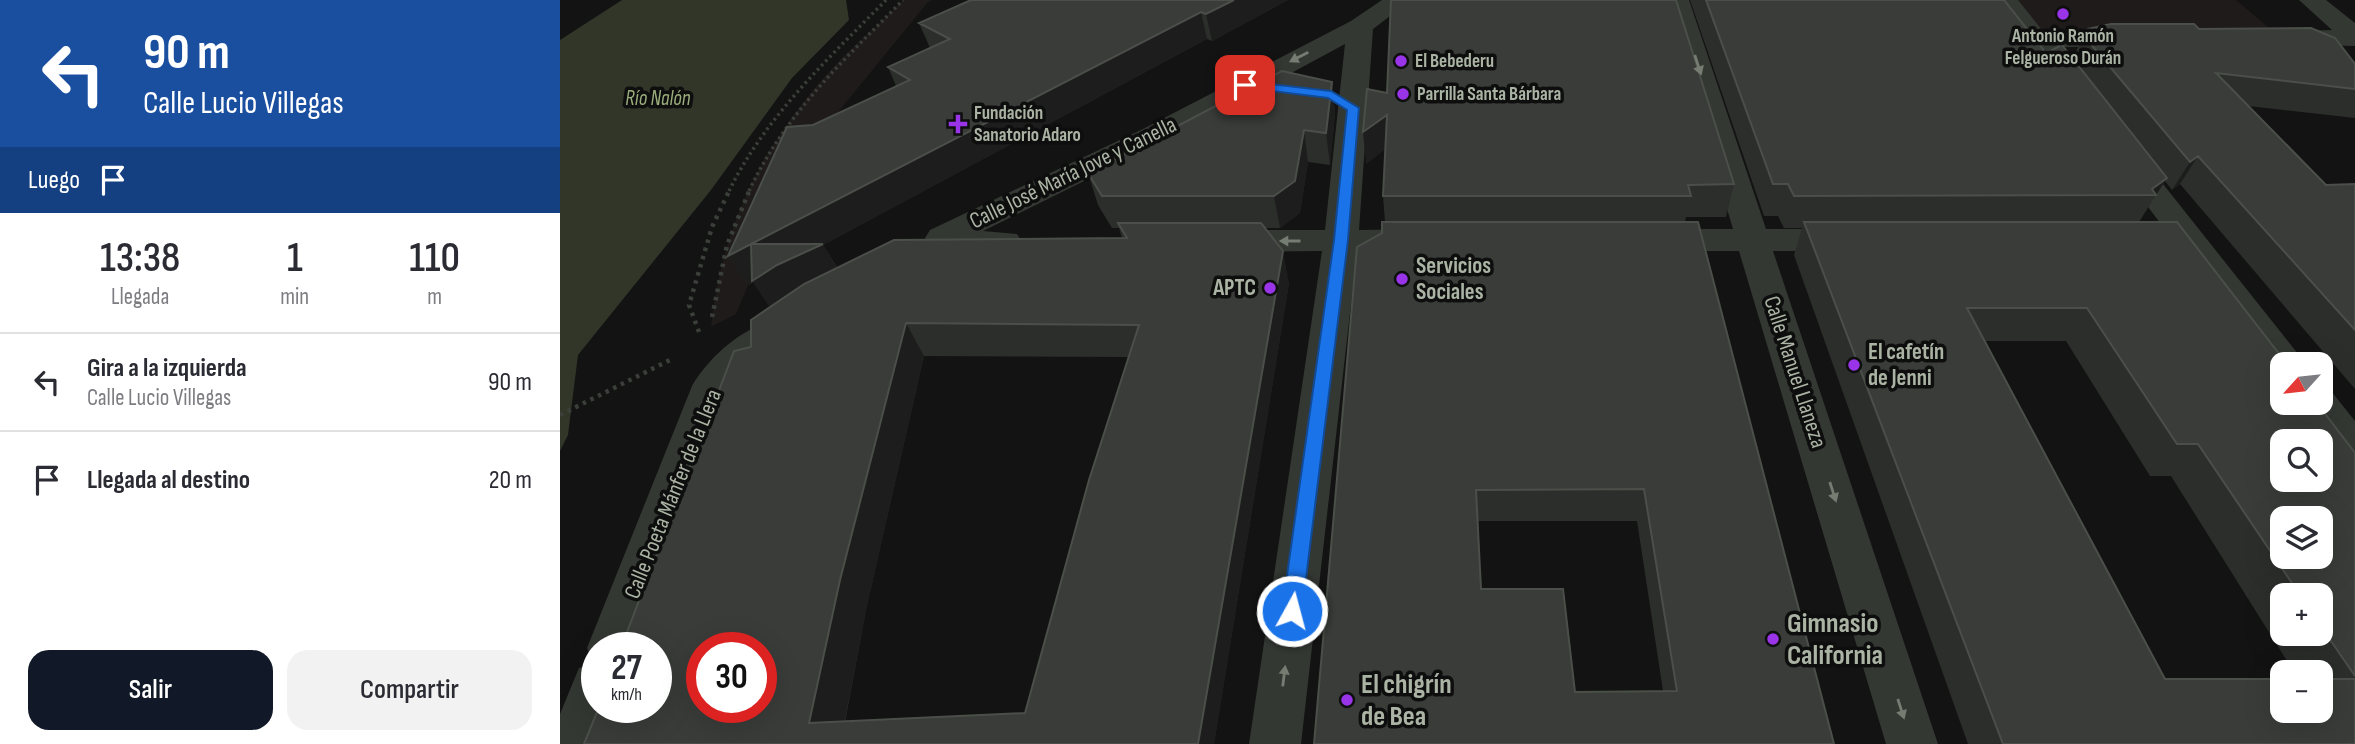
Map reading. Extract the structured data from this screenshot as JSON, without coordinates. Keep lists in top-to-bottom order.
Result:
{
  "streets": {
    "street": ["Calle José María Jove y Canella", "Calle Manuel Llaneza", "Calle Poeta Mánfer de la Llera"]
  },
  "one_way": ["Calle Manuel Llaneza"],
  "water": ["Río Nalón"],
  "places": {
    "other": [
      "Antonio Ramón Felgueroso Durán",
      "El Bebederu",
      "Parrilla Santa Bárbara",
      "Servicios Sociales",
      "APTC",
      "El cafetín de Jenni",
      "Gimnasio California",
      "El chigrín de Bea"
    ],
    "health": ["Fundación Sanatorio Adaro"]
  },
  "north": "bottom left",
  "page": {
    "turn": ["90 m", "Calle Lucio Villegas"],
    "then": "Luego",
    "eta": [
      "13:38",
      "Llegada",
      "1",
      "min",
      "110",
      "m"
    ],
    "list": [
      {
        "name": "Gira a la izquierda",
        "note": "Calle Lucio Villegas",
        "value": "90 m"
      },
      {
        "name": "Llegada al destino",
        "value": "20 m"
      }
    ],
    "map_buttons": ["+", "−"],
    "speed": "27 km/h",
    "limit": "30",
    "buttons": ["Salir", "Compartir"]
  }
}
